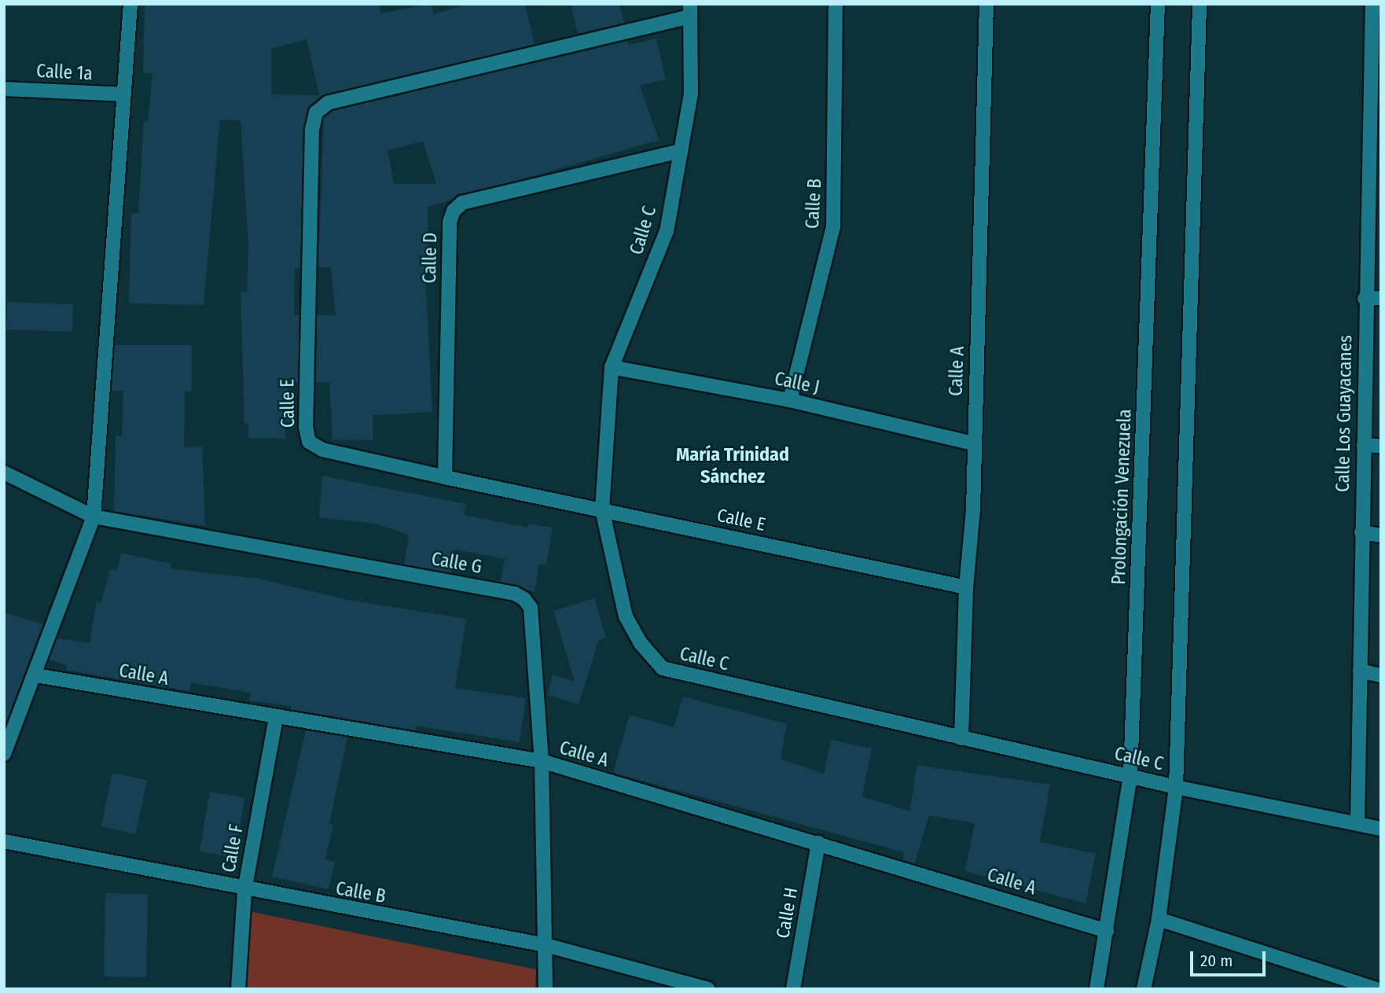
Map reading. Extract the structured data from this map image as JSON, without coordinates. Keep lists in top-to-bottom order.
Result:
{
  "streets": {
    "street": [
      "Calle 1a",
      "Calle B",
      "Calle C",
      "Calle D",
      "Calle A",
      "Calle J",
      "Calle E",
      "Calle Los Guayacanes",
      "Prolongación Venezuela",
      "Calle G",
      "Calle F",
      "Calle H"
    ]
  },
  "crossings": [
    ["Calle B", "Calle J"],
    ["Calle B", "Calle G"],
    ["Calle B", "Calle F"],
    ["Calle C", "Calle D"],
    ["Calle C", "Calle A"],
    ["Calle C", "Calle J"],
    ["Calle C", "Calle E"],
    ["Calle C", "Calle Los Guayacanes"],
    ["Calle C", "Prolongación Venezuela"],
    ["Calle D", "Calle E"],
    ["Calle A", "Calle J"],
    ["Calle A", "Calle E"],
    ["Calle A", "Prolongación Venezuela"],
    ["Calle A", "Calle G"],
    ["Calle A", "Calle F"],
    ["Calle A", "Calle H"]
  ],
  "districts": ["María Trinidad Sánchez"],
  "scale_bar": "20 m"
}
